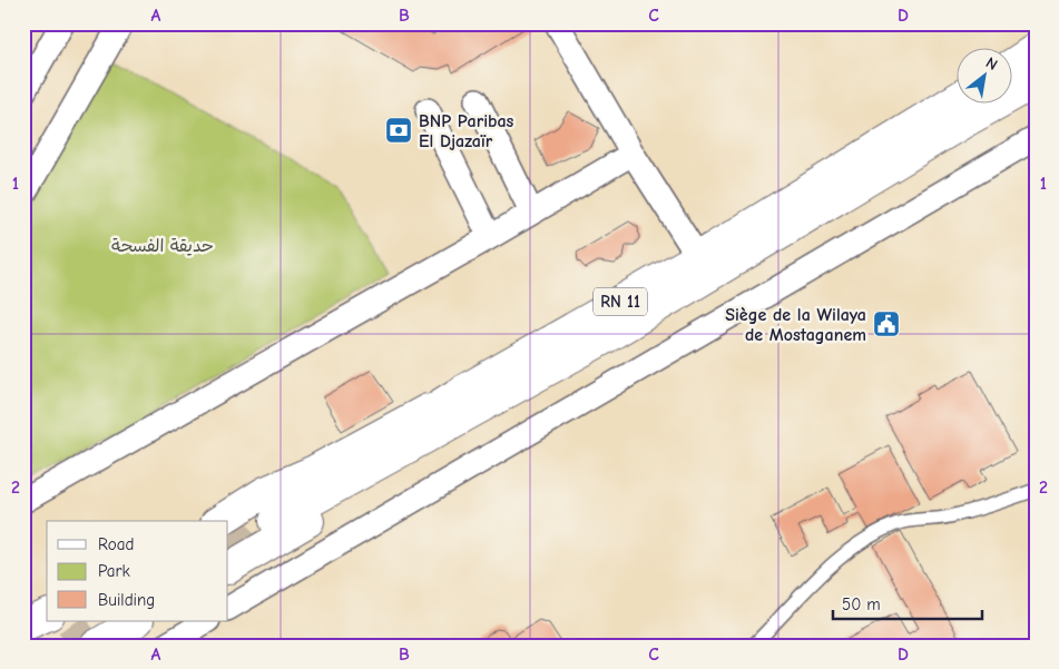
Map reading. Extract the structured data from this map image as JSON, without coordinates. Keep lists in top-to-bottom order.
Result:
{
  "streets": {
    "highway": ["RN 11"]
  },
  "parks": ["حديقة الفسحة"],
  "places": {
    "bank": ["BNP Paribas El Djazaïr"],
    "public building": ["Siège de la Wilaya de Mostaganem"]
  },
  "legend": ["Road", "Park", "Building"],
  "scale_bar": "50 m",
  "north": "top right",
  "grid": {
    "columns": [
      "A",
      "B",
      "C",
      "D"
    ],
    "rows": ["1", "2"]
  }
}
